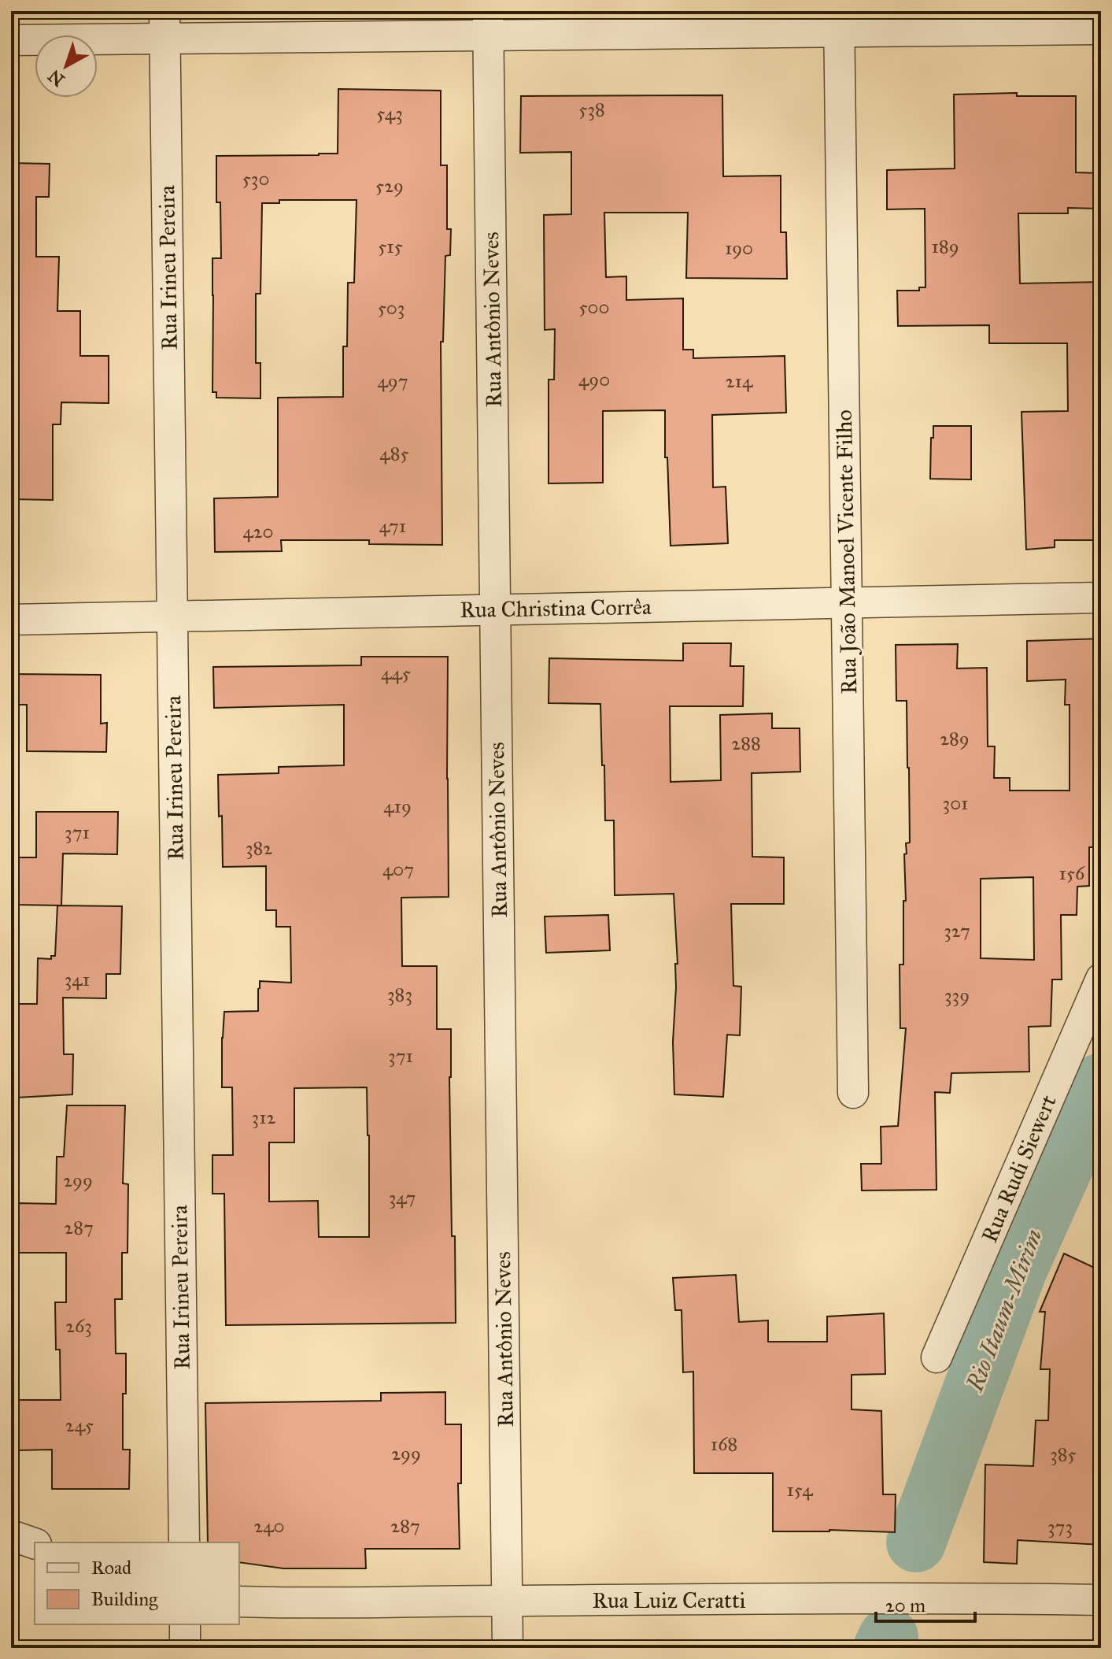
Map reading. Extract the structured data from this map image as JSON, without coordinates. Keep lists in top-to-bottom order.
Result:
{
  "streets": {
    "street": [
      "Rua Irineu Pereira",
      "Rua Antônio Neves",
      "Rua João Manoel Vicente Filho",
      "Rua Christina Corrêa",
      "Rua Rudi Siewert",
      "Rua Luiz Ceratti"
    ]
  },
  "crossings": [
    ["Rua Irineu Pereira", "Rua Christina Corrêa"],
    ["Rua Antônio Neves", "Rua Christina Corrêa"],
    ["Rua Antônio Neves", "Rua Luiz Ceratti"],
    ["Rua João Manoel Vicente Filho", "Rua Christina Corrêa"]
  ],
  "water": ["Rio Itaum-Mirim"],
  "house_numbers": [
    "538",
    "543",
    "530",
    "529",
    "515",
    "189",
    "190",
    "500",
    "503",
    "490",
    "497",
    "214",
    "485",
    "471",
    "420",
    "445",
    "289",
    "288",
    "301",
    "419",
    "371",
    "382",
    "407",
    "156",
    "327",
    "341",
    "383",
    "339",
    "371",
    "312",
    "299",
    "347",
    "287",
    "263",
    "245",
    "168",
    "299",
    "385",
    "154",
    "240",
    "287",
    "373"
  ],
  "legend": ["Road", "Building"],
  "scale_bar": "20 m",
  "north": "bottom left"
}
